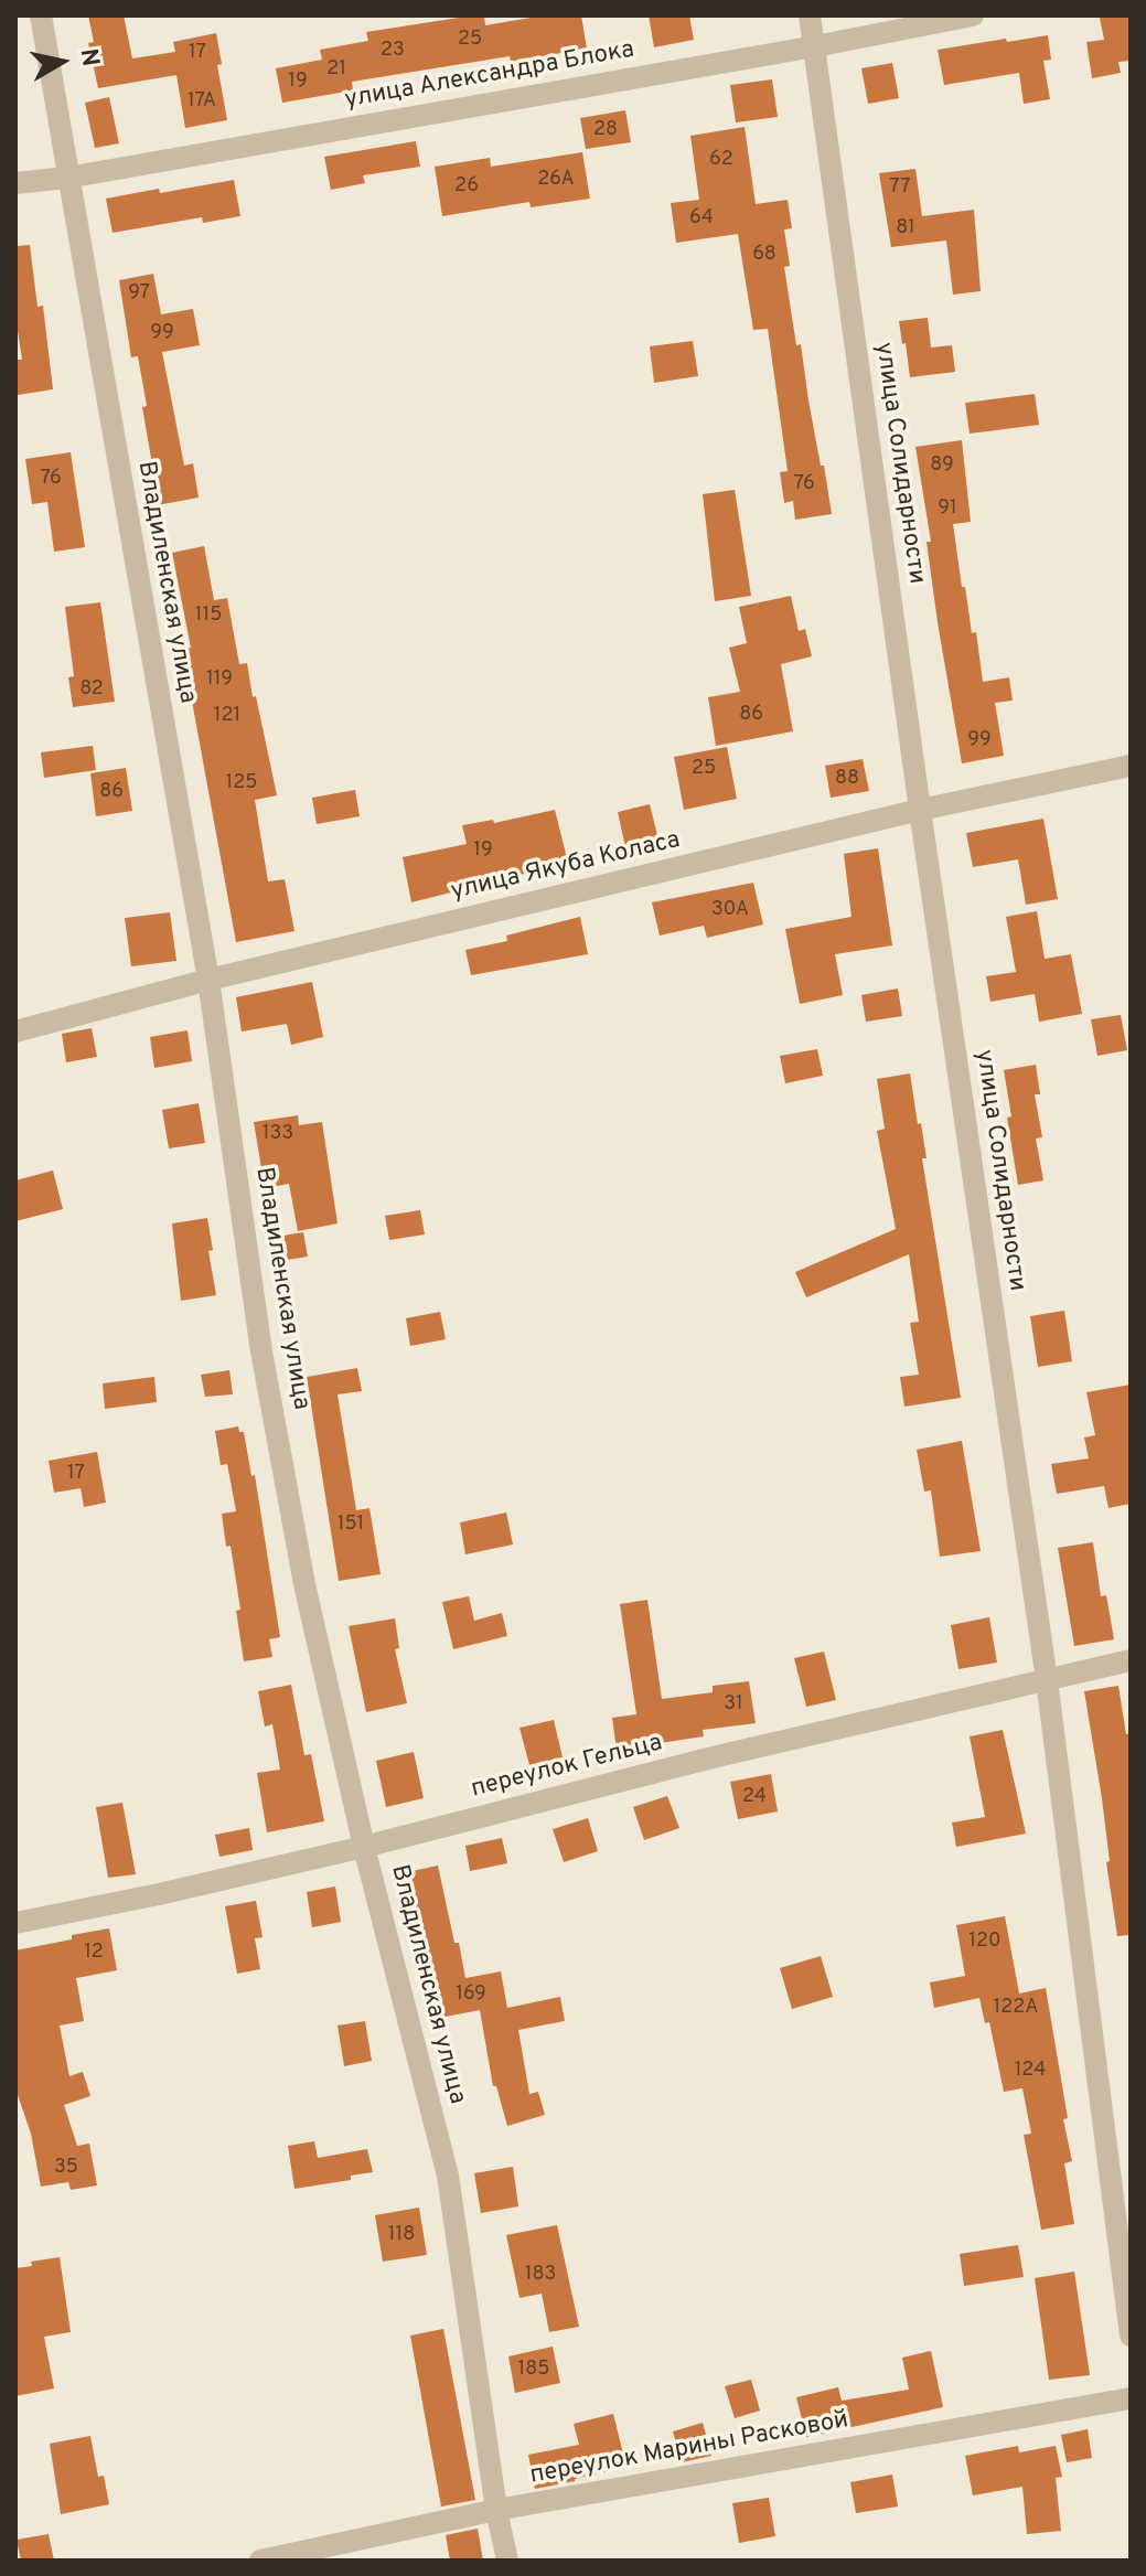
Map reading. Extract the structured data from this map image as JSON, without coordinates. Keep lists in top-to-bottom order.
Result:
{
  "streets": {
    "street": [
      "улица Александра Блока",
      "улица Солидарности",
      "Владиленская улица",
      "улица Якуба Коласа",
      "переулок Гельца",
      "переулок Марины Расковой"
    ]
  },
  "crossings": [
    ["улица Александра Блока", "улица Солидарности"],
    ["улица Александра Блока", "Владиленская улица"],
    ["улица Солидарности", "улица Якуба Коласа"],
    ["улица Солидарности", "переулок Гельца"],
    ["Владиленская улица", "улица Якуба Коласа"],
    ["Владиленская улица", "переулок Гельца"],
    ["Владиленская улица", "переулок Марины Расковой"]
  ],
  "house_numbers": [
    "25",
    "23",
    "17",
    "21",
    "19",
    "17А",
    "28",
    "62",
    "26А",
    "26",
    "77",
    "64",
    "81",
    "68",
    "97",
    "99",
    "89",
    "76",
    "76",
    "91",
    "115",
    "119",
    "82",
    "86",
    "121",
    "99",
    "25",
    "88",
    "125",
    "86",
    "19",
    "30А",
    "133",
    "17",
    "151",
    "31",
    "24",
    "120",
    "12",
    "169",
    "122А",
    "124",
    "35",
    "118",
    "183",
    "185"
  ],
  "north": "right"
}
